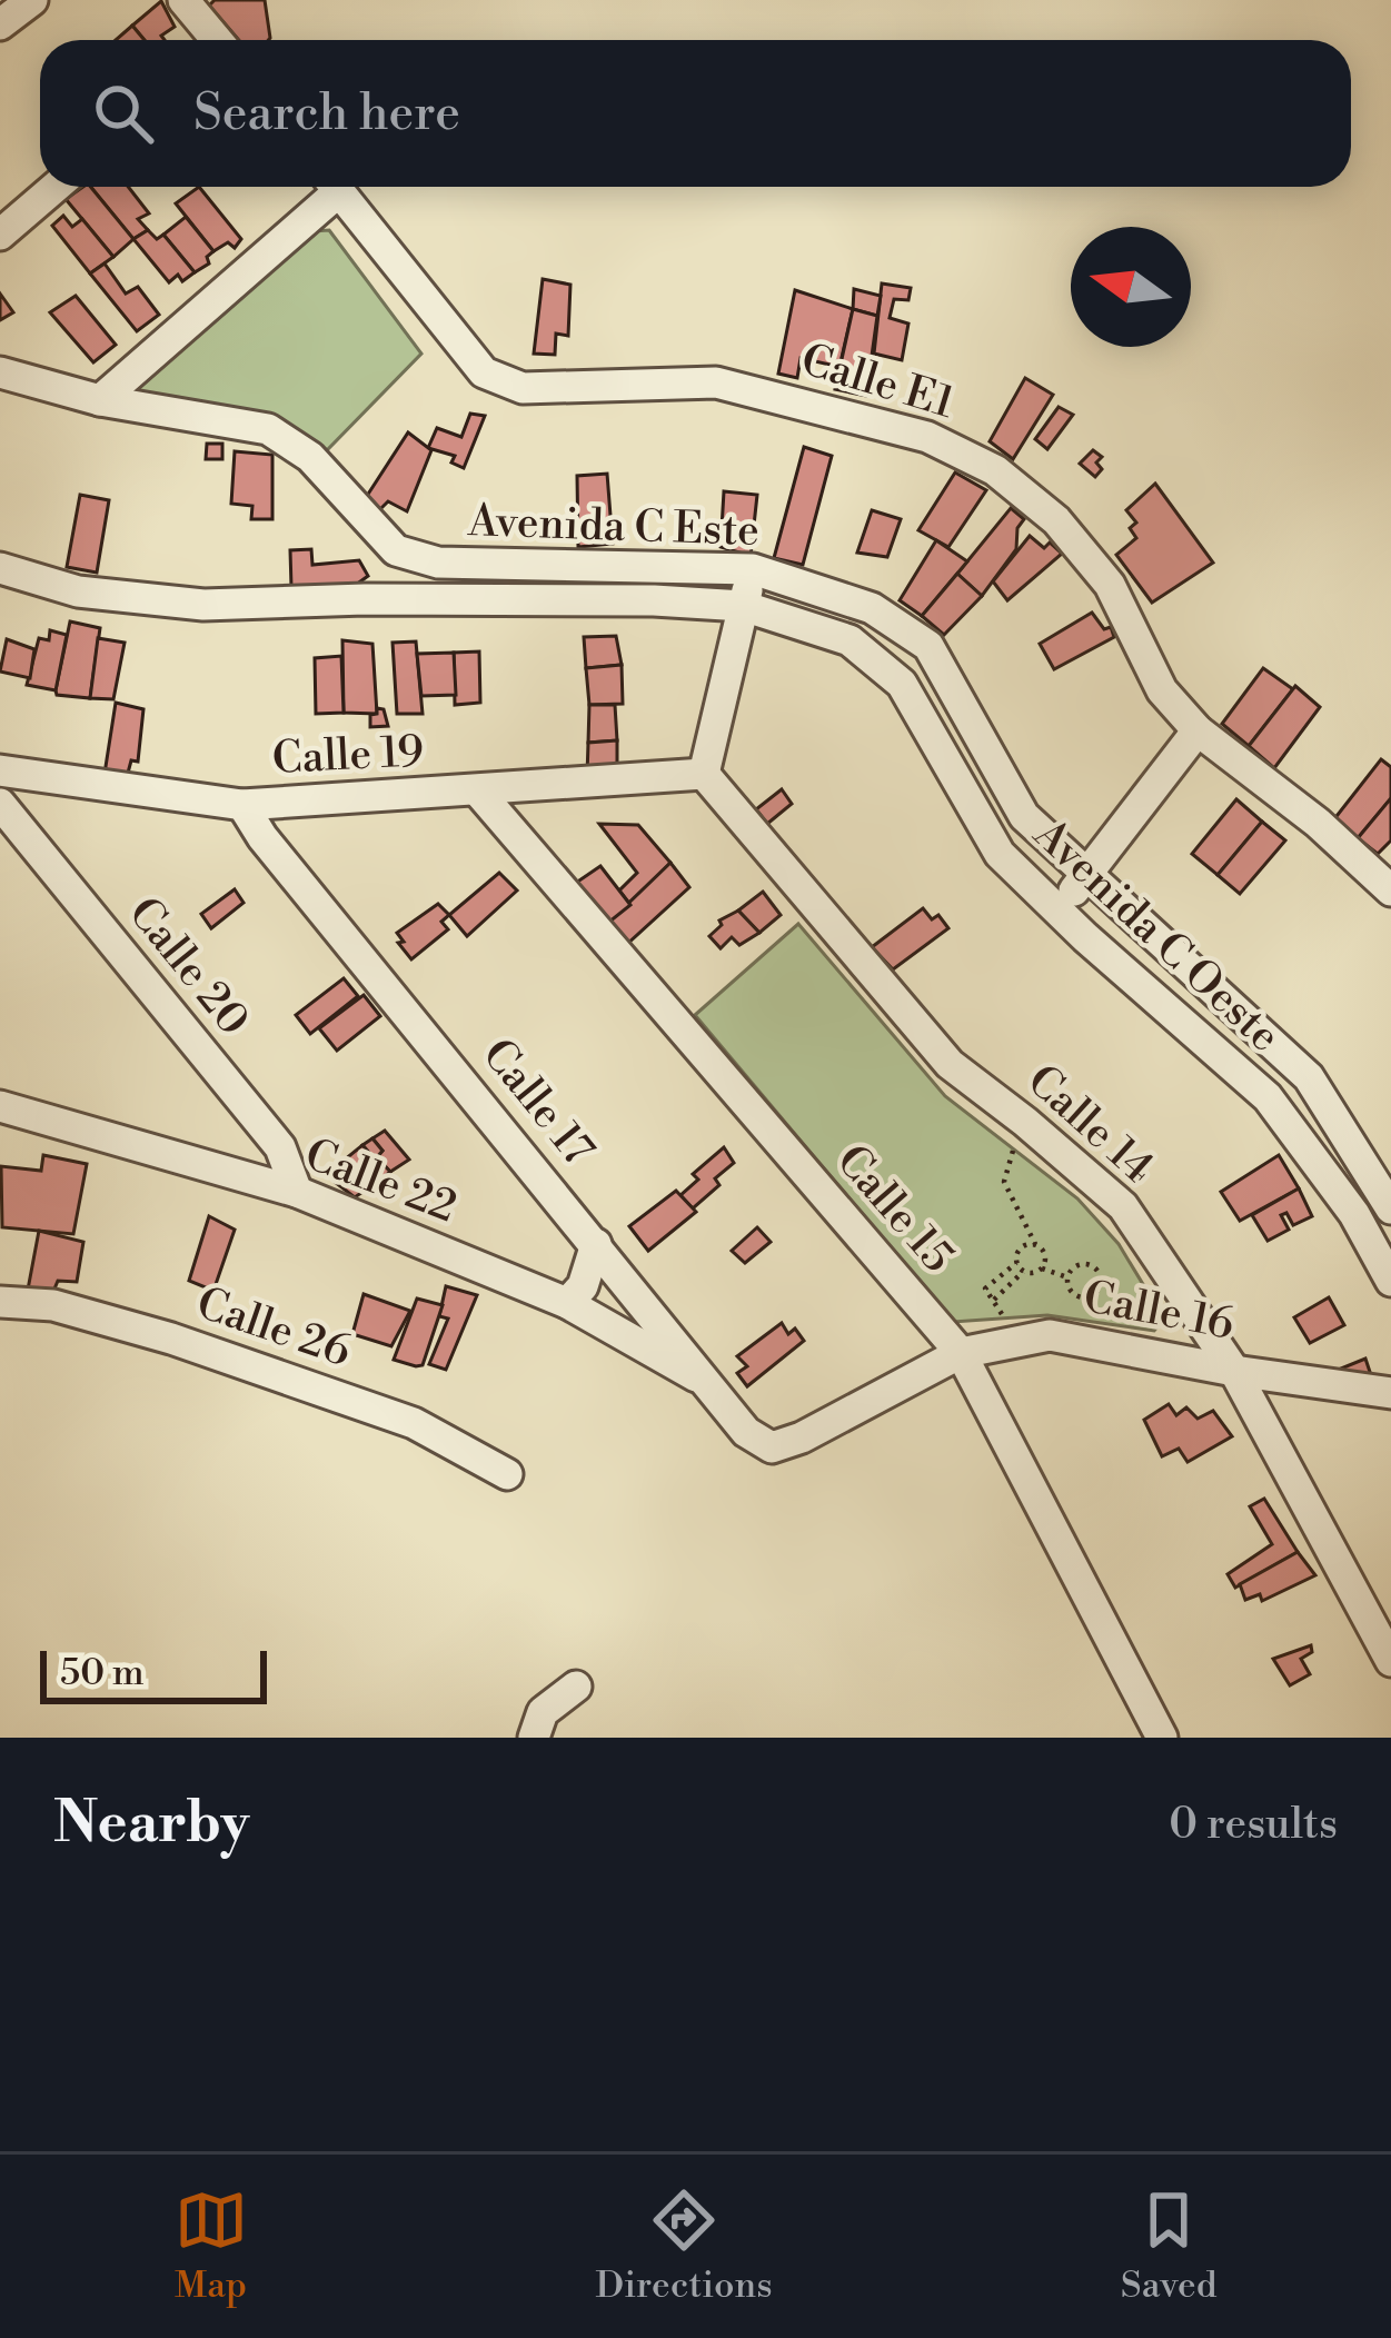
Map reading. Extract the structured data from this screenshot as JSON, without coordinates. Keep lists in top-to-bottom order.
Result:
{
  "streets": {
    "street": [
      "Calle E1",
      "Avenida C Este",
      "Calle 19",
      "Avenida C Oeste",
      "Calle 20",
      "Calle 17",
      "Calle 14",
      "Calle 22",
      "Calle 15",
      "Calle 16",
      "Calle 26"
    ]
  },
  "crossings": [
    ["Calle 19", "Calle 17"],
    ["Calle 19", "Calle 14"],
    ["Calle 19", "Calle 15"],
    ["Calle 20", "Calle 22"],
    ["Calle 17", "Calle 22"],
    ["Calle 17", "Calle 16"],
    ["Calle 14", "Calle 16"],
    ["Calle 15", "Calle 16"]
  ],
  "scale_bar": "50 m",
  "north": "left",
  "page": {
    "search": "Search here",
    "scale": "50 m",
    "heading": ["Nearby", "0 results"],
    "nav": ["Map", "Directions", "Saved"]
  }
}
